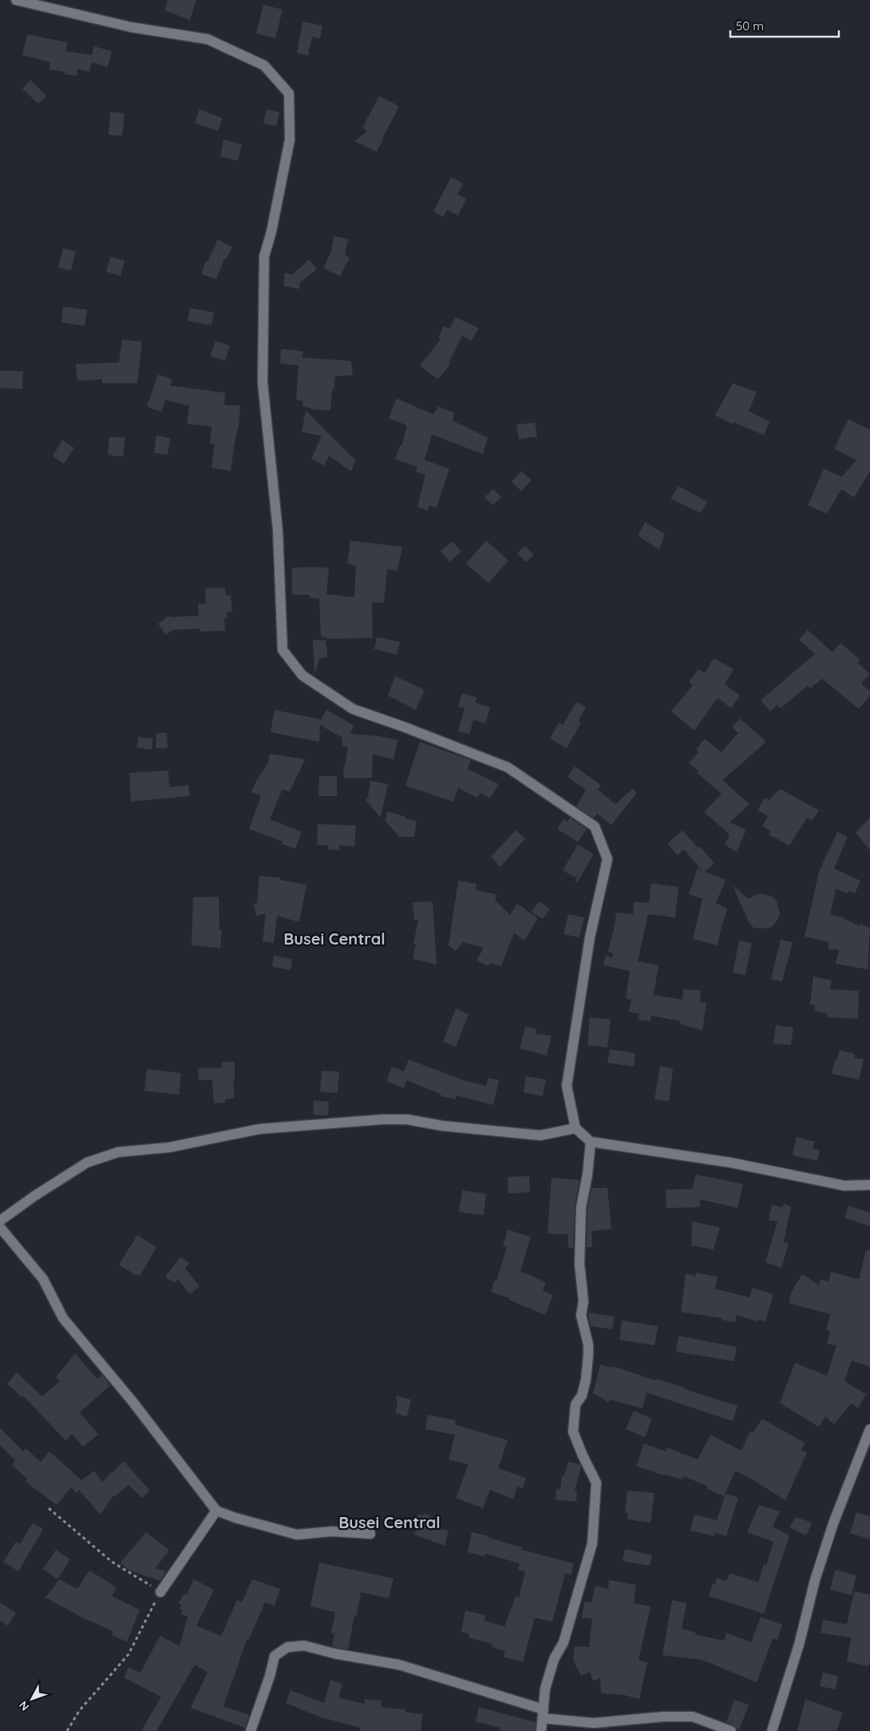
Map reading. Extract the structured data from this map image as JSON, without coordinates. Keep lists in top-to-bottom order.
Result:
{
  "districts": ["Busei Central", "Busei Central"],
  "scale_bar": "50 m",
  "north": "bottom left"
}
